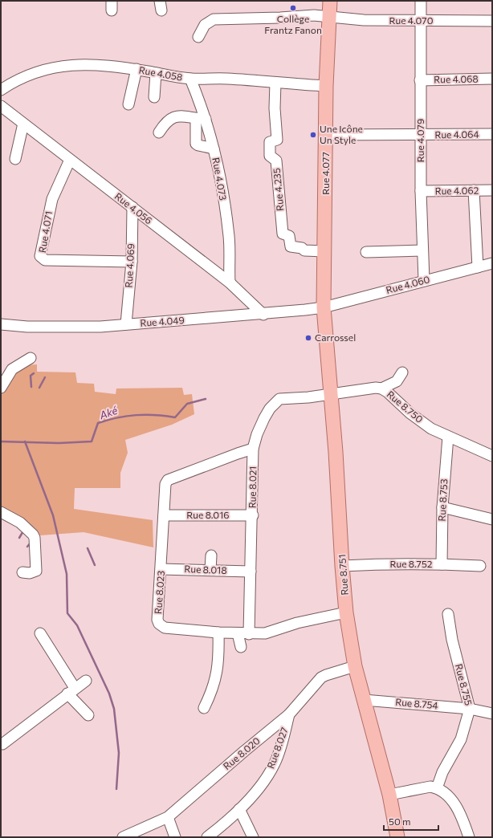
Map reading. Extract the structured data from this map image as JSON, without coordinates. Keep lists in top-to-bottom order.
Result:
{
  "streets": {
    "main road": ["Rue 4.077", "Rue 8.751"],
    "street": [
      "Rue 4.070",
      "Rue 4.058",
      "Rue 4.068",
      "Rue 4.064",
      "Rue 4.079",
      "Rue 4.073",
      "Rue 4.235",
      "Rue 4.062",
      "Rue 4.056",
      "Rue 4.071",
      "Rue 4.069",
      "Rue 4.060",
      "Rue 4.049",
      "Rue 8.750",
      "Rue 8.021",
      "Rue 8.753",
      "Rue 8.016",
      "Rue 8.752",
      "Rue 8.018",
      "Rue 8.023",
      "Rue 8.755",
      "Rue 8.754",
      "Rue 8.027",
      "Rue 8.020"
    ]
  },
  "crossings": [
    ["Rue 4.070", "Rue 4.079"],
    ["Rue 4.070", "Rue 4.077"],
    ["Rue 4.058", "Rue 4.077"],
    ["Rue 4.058", "Rue 4.073"],
    ["Rue 4.058", "Rue 4.235"],
    ["Rue 4.068", "Rue 4.079"],
    ["Rue 4.064", "Rue 4.079"],
    ["Rue 4.064", "Rue 4.077"],
    ["Rue 4.079", "Rue 4.062"],
    ["Rue 4.079", "Rue 4.060"],
    ["Rue 4.077", "Rue 4.235"],
    ["Rue 4.077", "Rue 4.060"],
    ["Rue 4.077", "Rue 4.049"],
    ["Rue 4.077", "Rue 8.751"],
    ["Rue 4.073", "Rue 4.056"],
    ["Rue 4.056", "Rue 4.071"],
    ["Rue 4.056", "Rue 4.069"],
    ["Rue 4.056", "Rue 4.049"],
    ["Rue 4.071", "Rue 4.069"],
    ["Rue 4.069", "Rue 4.049"],
    ["Rue 4.060", "Rue 4.049"],
    ["Rue 4.060", "Rue 8.751"],
    ["Rue 4.049", "Rue 8.751"],
    ["Rue 8.750", "Rue 8.021"],
    ["Rue 8.750", "Rue 8.753"],
    ["Rue 8.750", "Rue 8.751"],
    ["Rue 8.021", "Rue 8.016"],
    ["Rue 8.021", "Rue 8.018"],
    ["Rue 8.021", "Rue 8.751"],
    ["Rue 8.021", "Rue 8.023"],
    ["Rue 8.753", "Rue 8.752"],
    ["Rue 8.016", "Rue 8.023"],
    ["Rue 8.752", "Rue 8.751"],
    ["Rue 8.018", "Rue 8.023"],
    ["Rue 8.751", "Rue 8.023"],
    ["Rue 8.751", "Rue 8.754"],
    ["Rue 8.751", "Rue 8.020"],
    ["Rue 8.755", "Rue 8.754"],
    ["Rue 8.027", "Rue 8.020"]
  ],
  "water": ["Aké"],
  "places": ["Collège Frantz Fanon", "Une Icône Un Style", "Carrossel"],
  "scale_bar": "50 m"
}
